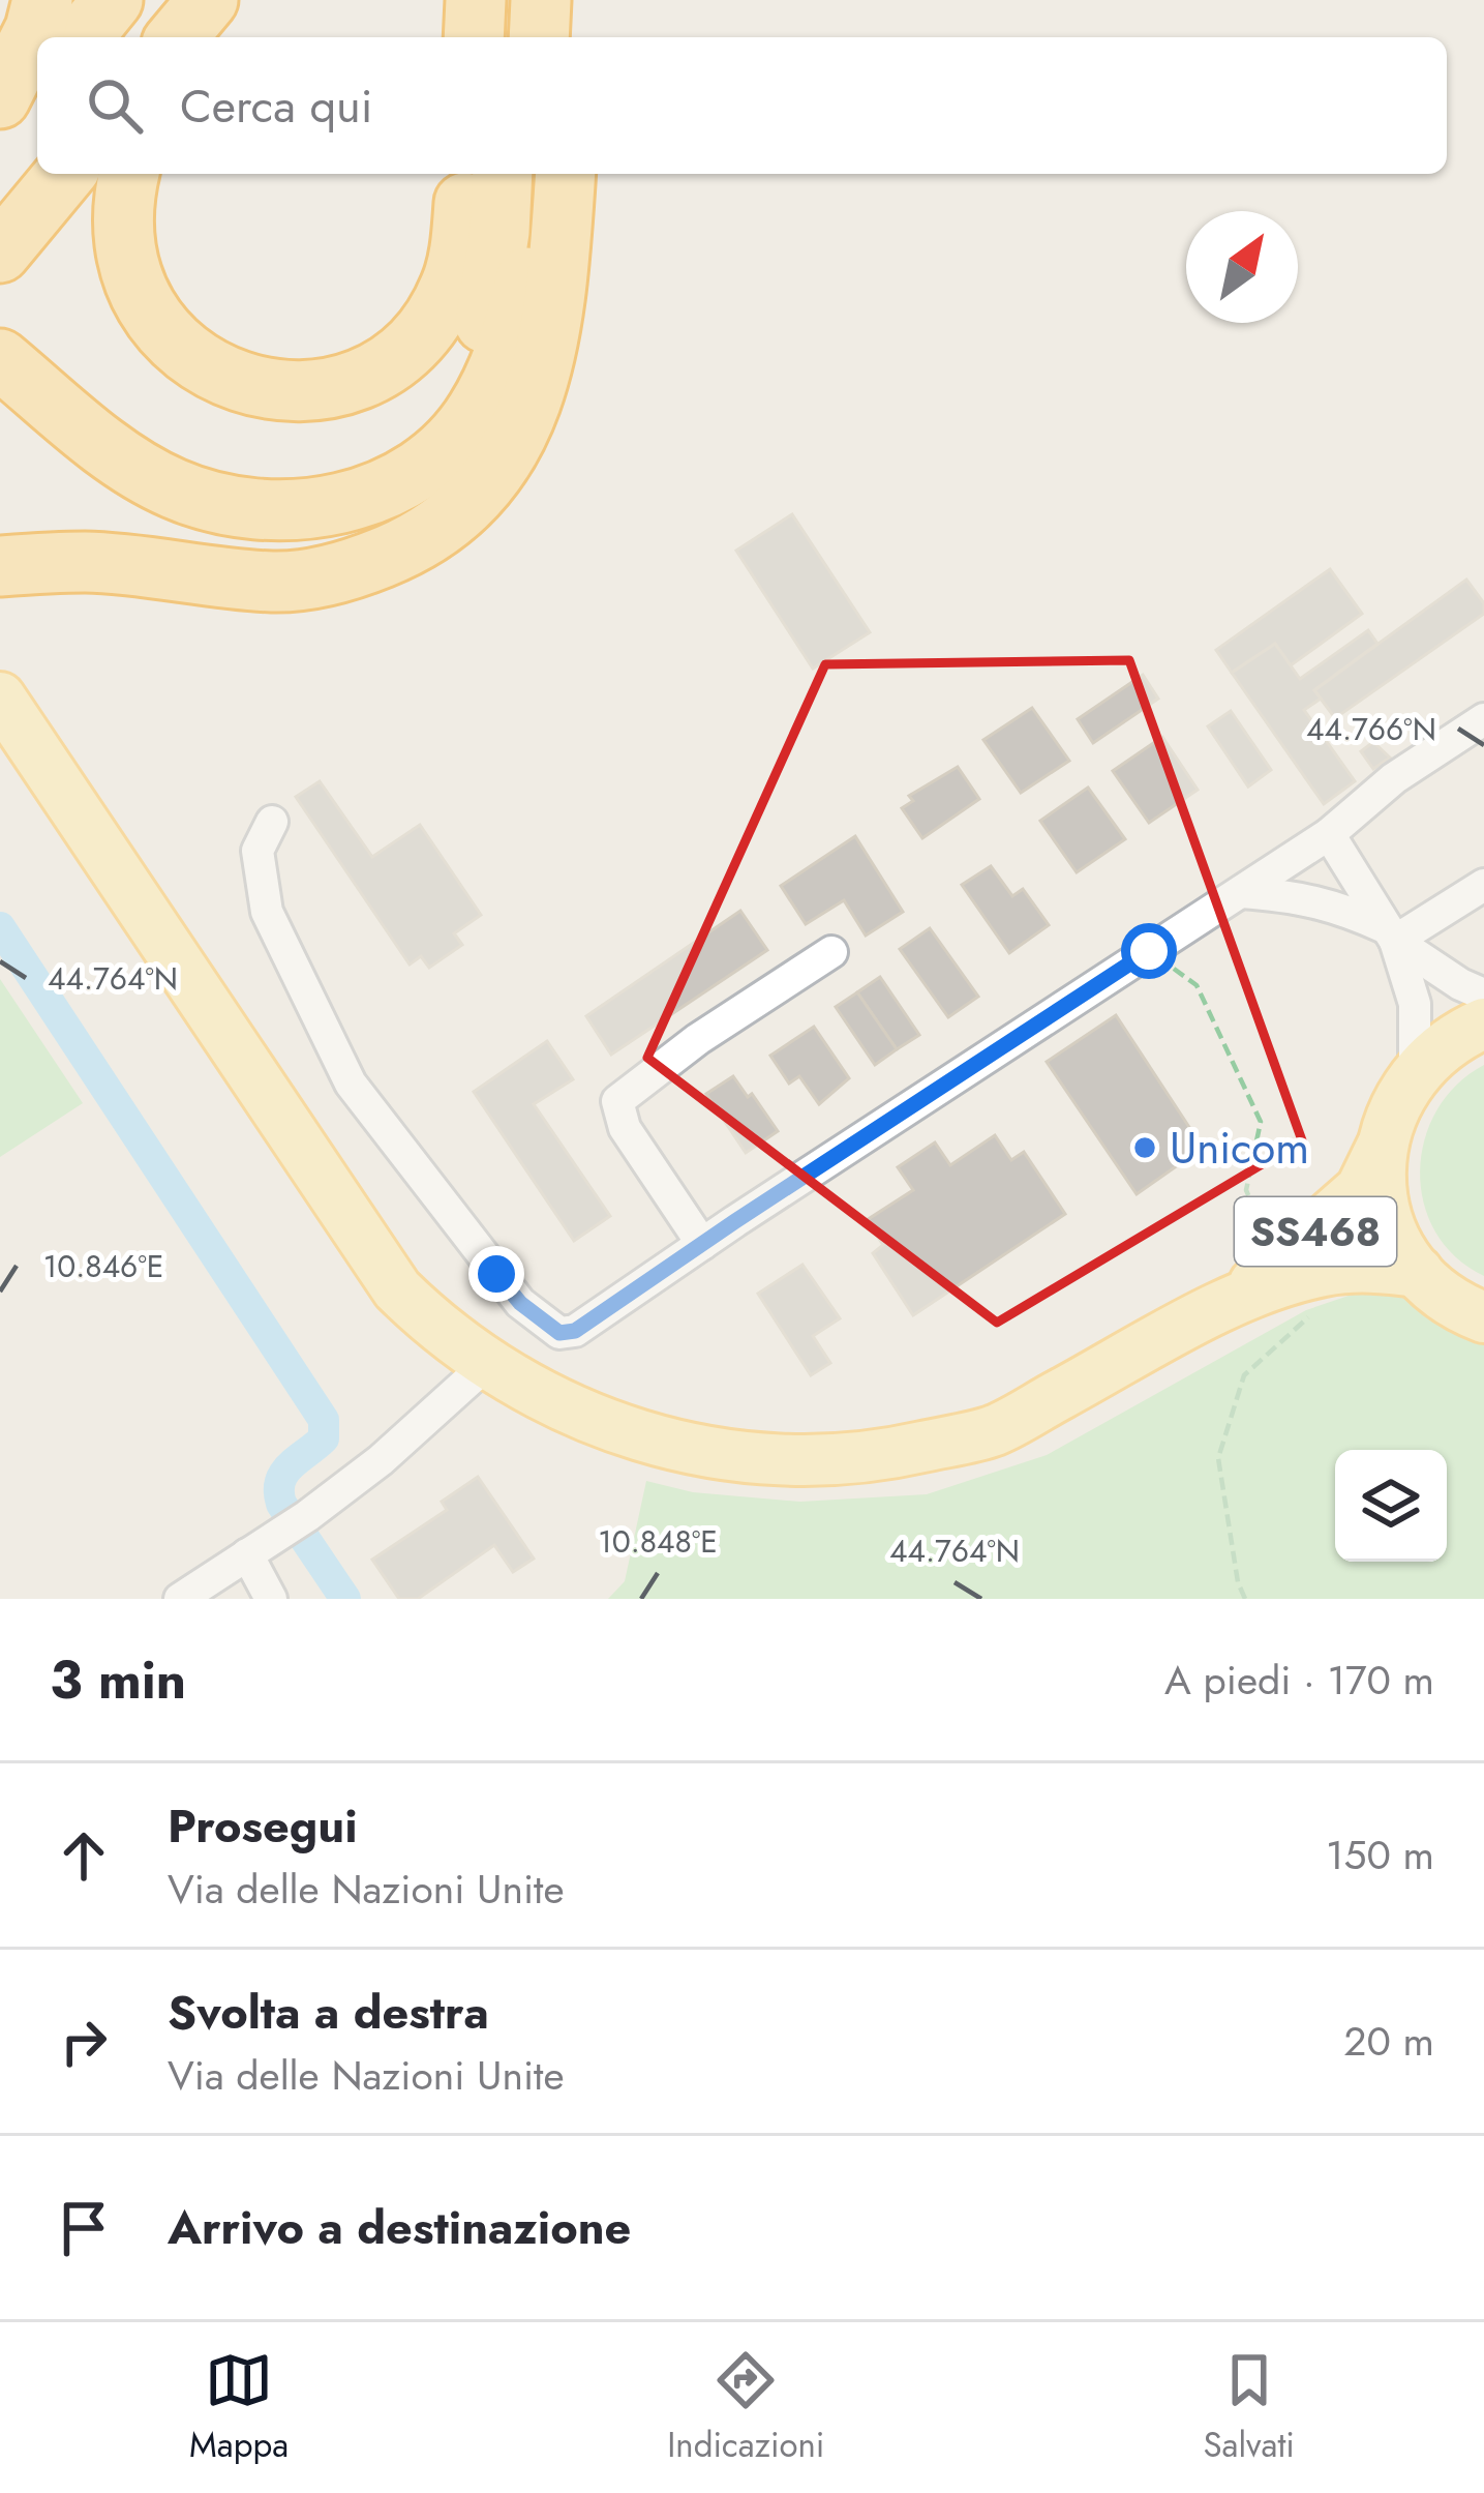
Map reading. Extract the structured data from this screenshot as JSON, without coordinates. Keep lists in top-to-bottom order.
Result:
{
  "streets": {
    "main road": ["SS468"]
  },
  "places": ["Unicom"],
  "north": "top right",
  "page": {
    "search": "Cerca qui",
    "heading": ["3 min", "A piedi · 170 m"],
    "list": [
      ["Prosegui", "Via delle Nazioni Unite", "150 m"],
      ["Svolta a destra", "Via delle Nazioni Unite", "20 m"],
      "Arrivo a destinazione"
    ],
    "nav": ["Mappa", "Indicazioni", "Salvati"]
  },
  "coordinates": [
    "44.766°N",
    "44.764°N",
    "10.846°E",
    "10.848°E"
  ]
}
